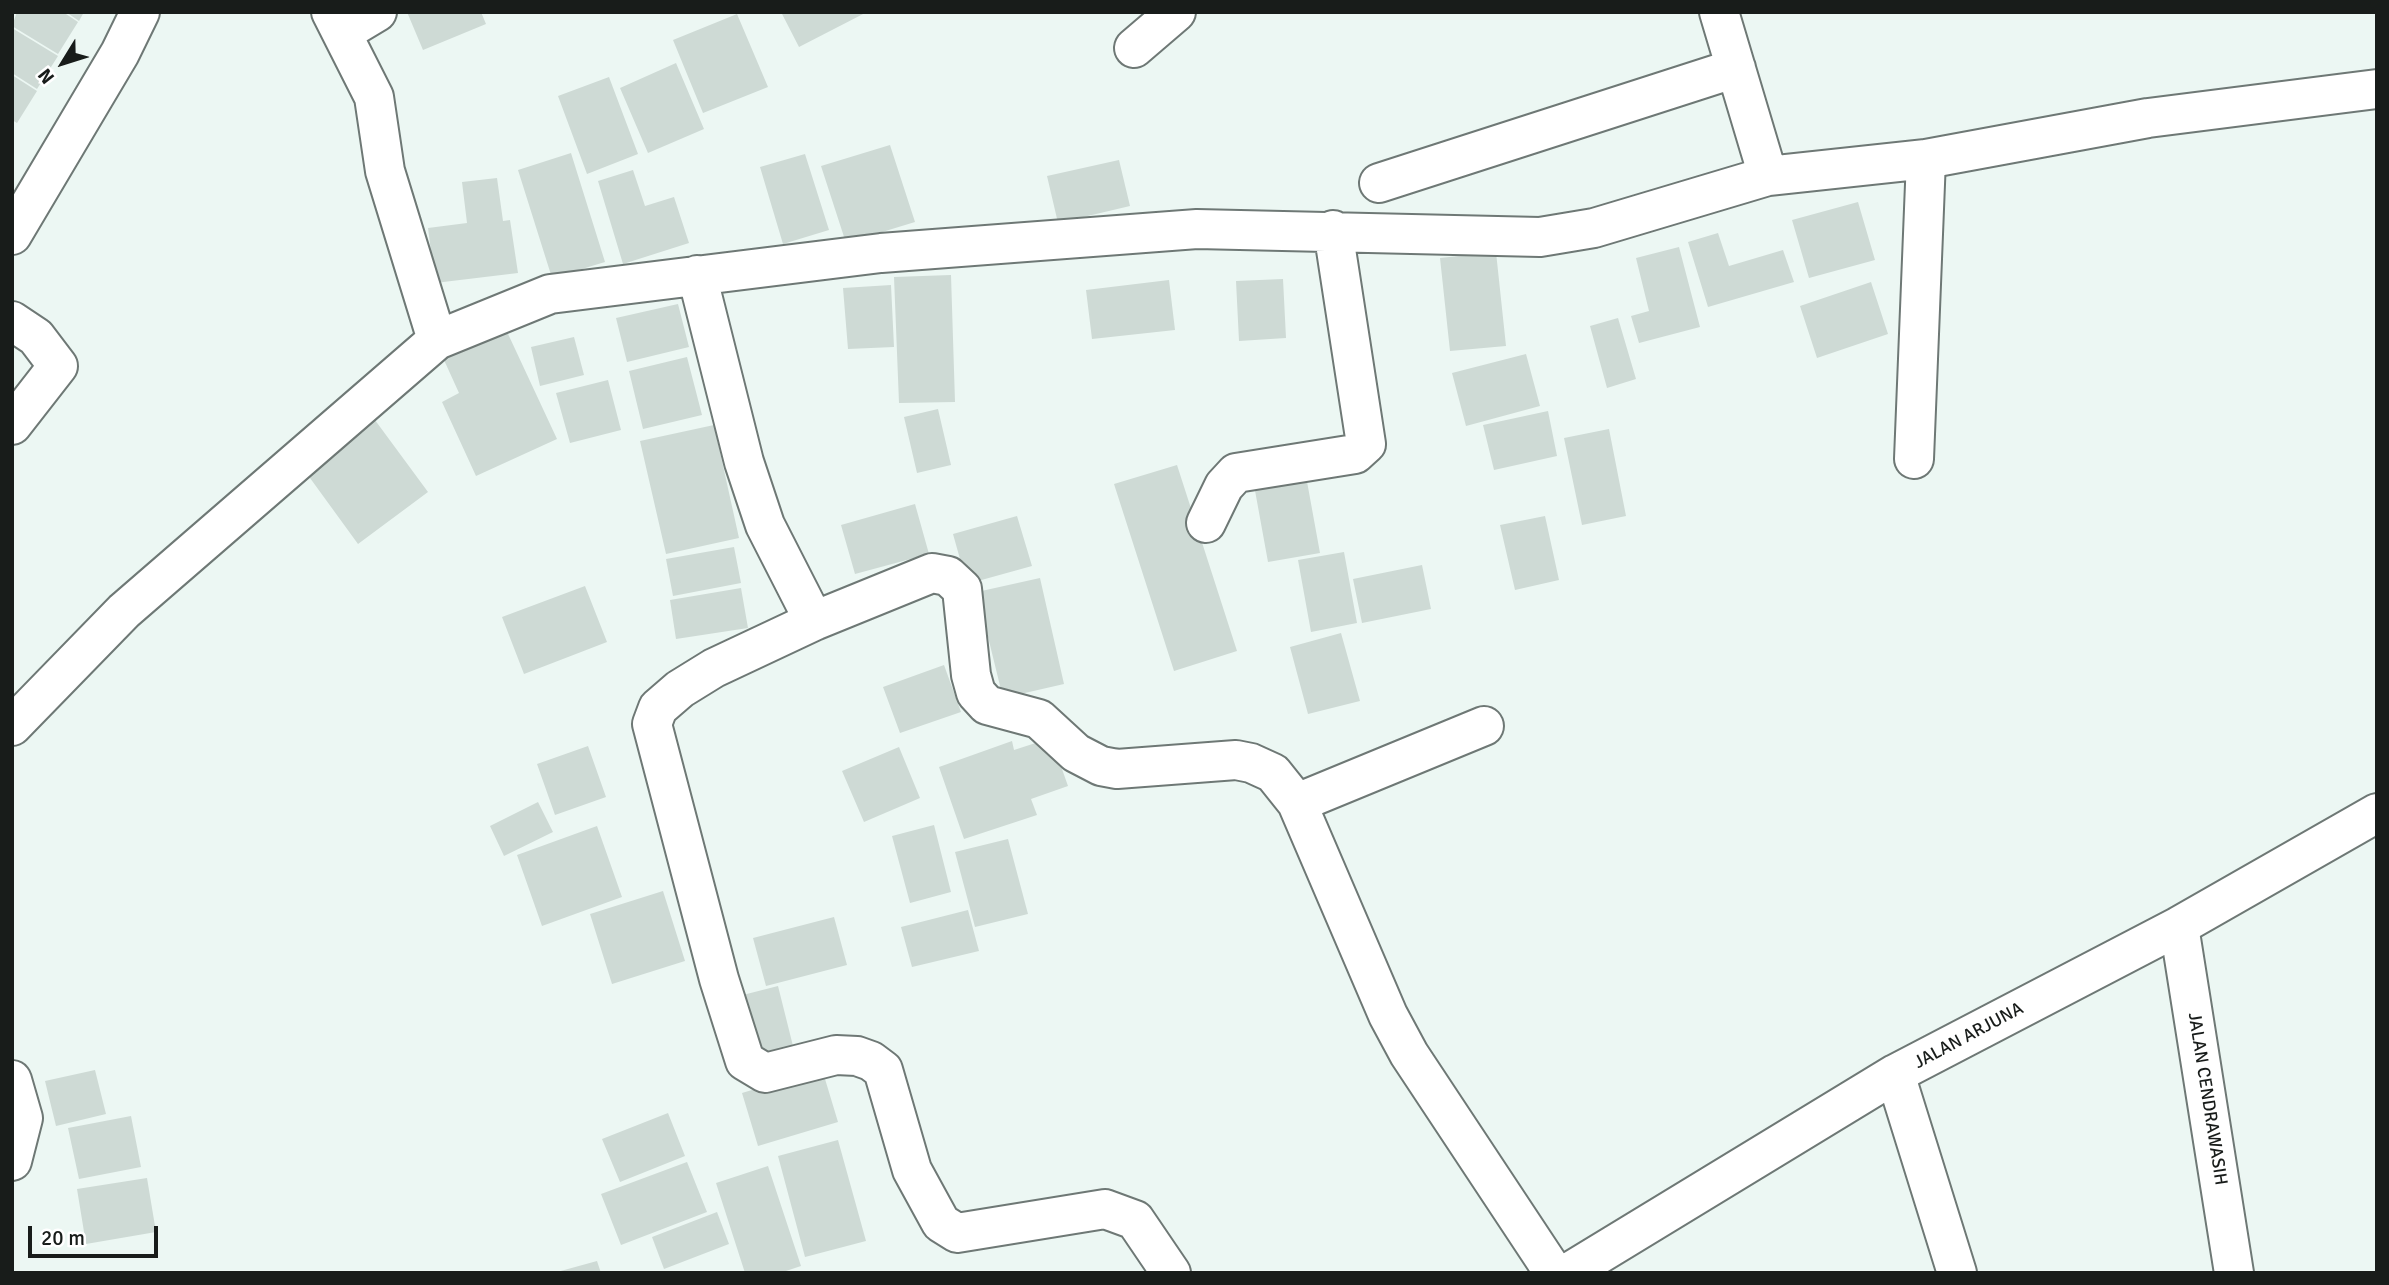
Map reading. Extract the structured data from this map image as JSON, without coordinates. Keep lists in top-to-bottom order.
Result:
{
  "streets": {
    "street": ["JALAN ARJUNA", "JALAN CENDRAWASIH"]
  },
  "crossings": [
    ["JALAN ARJUNA", "JALAN CENDRAWASIH"]
  ],
  "scale_bar": "20 m",
  "north": "bottom left"
}
